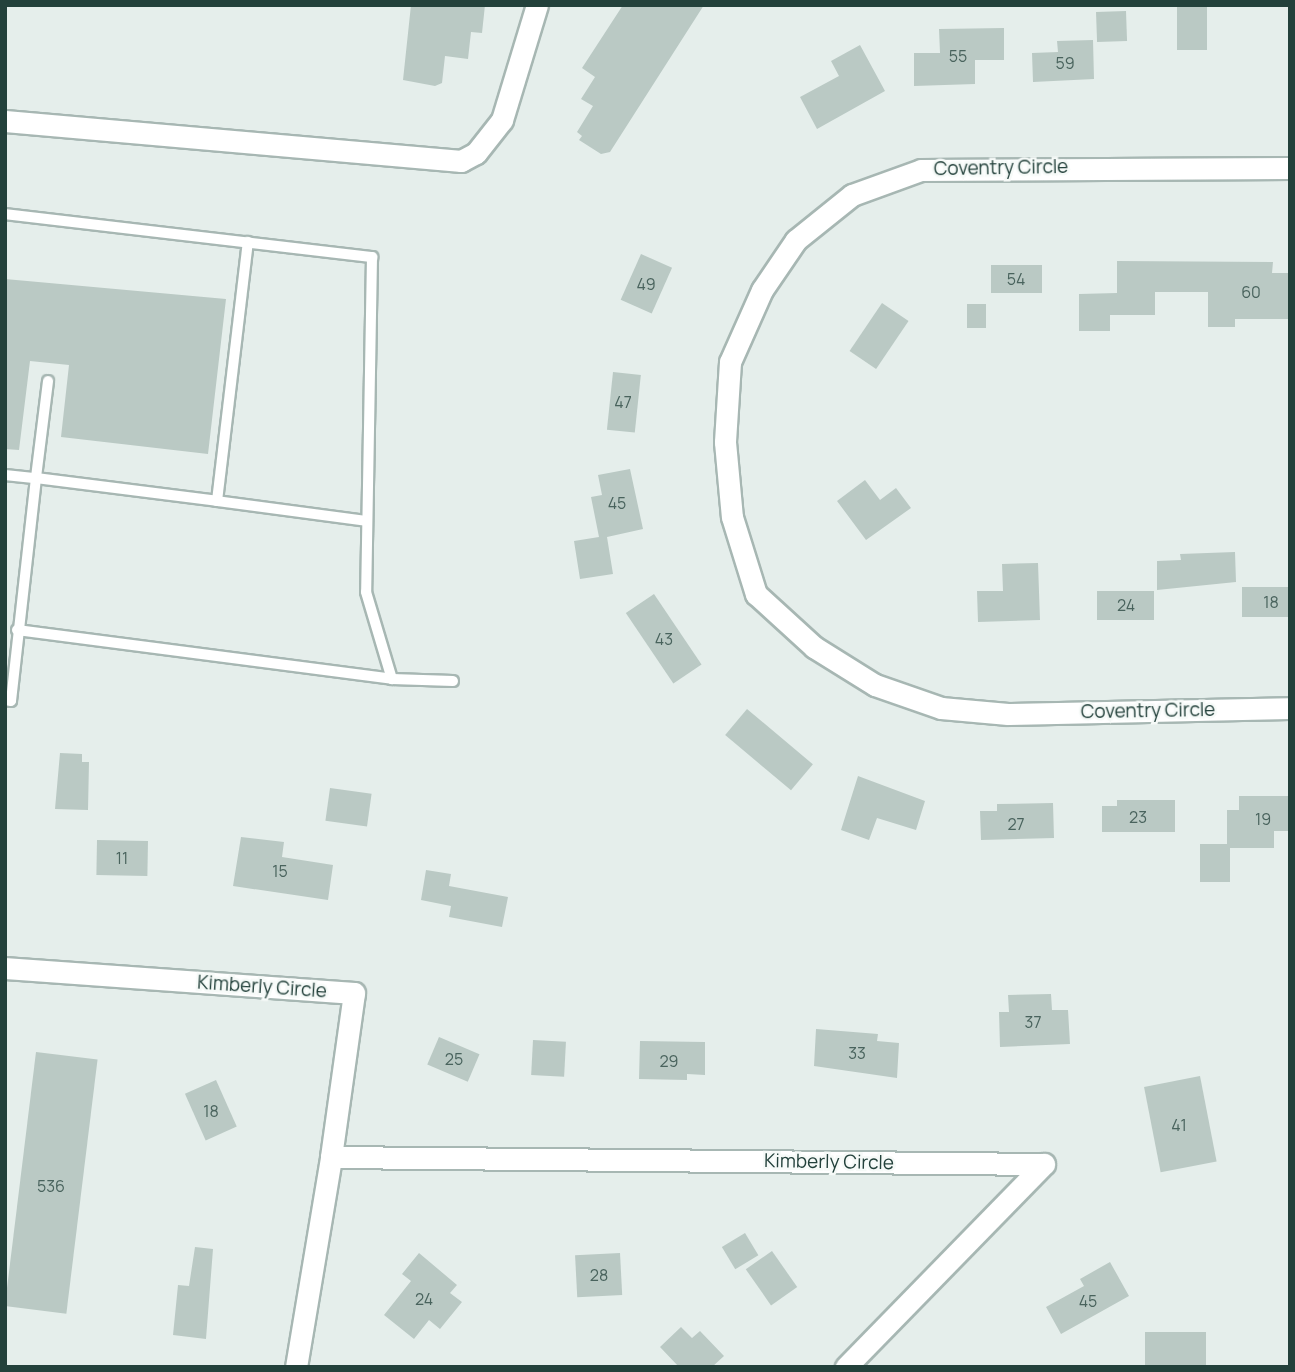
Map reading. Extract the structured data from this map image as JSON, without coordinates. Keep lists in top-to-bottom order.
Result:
{
  "streets": {
    "street": ["Coventry Circle", "Kimberly Circle"]
  },
  "house_numbers": [
    "55",
    "59",
    "54",
    "49",
    "60",
    "47",
    "45",
    "18",
    "24",
    "43",
    "23",
    "19",
    "27",
    "11",
    "15",
    "37",
    "33",
    "25",
    "29",
    "18",
    "41",
    "536",
    "28",
    "24",
    "45"
  ]
}
